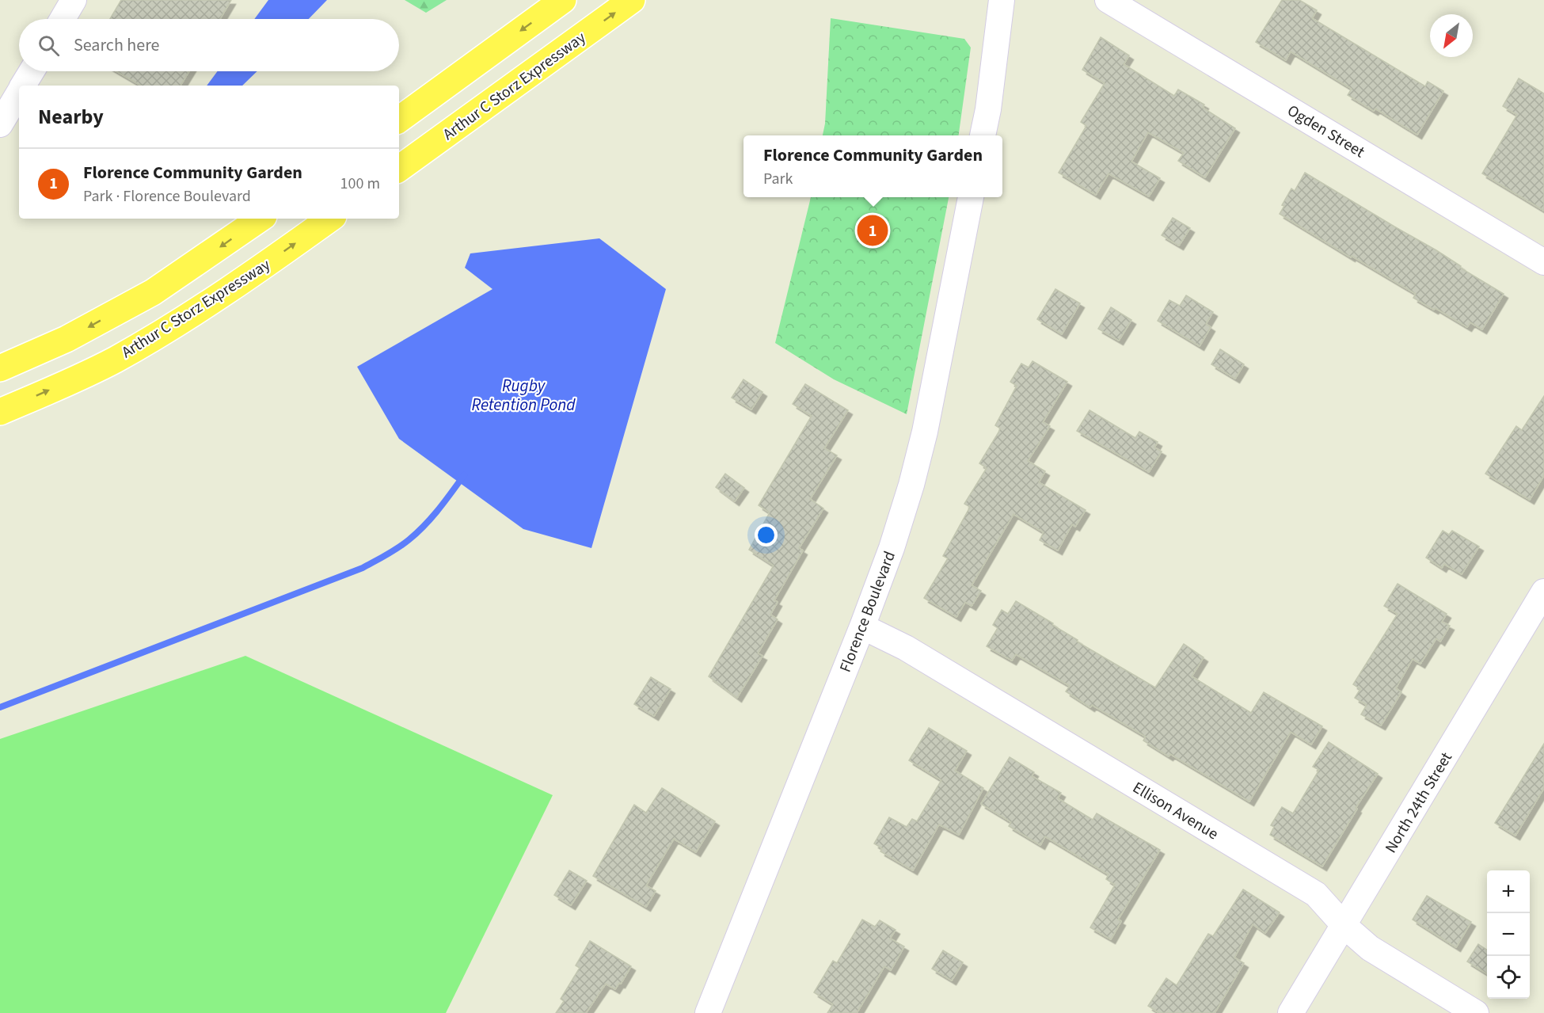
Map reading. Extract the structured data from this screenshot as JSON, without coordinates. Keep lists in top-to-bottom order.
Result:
{
  "streets": {
    "highway": ["Arthur C Storz Expressway"],
    "street": [
      "Ogden Street",
      "Florence Boulevard",
      "North 24th Street",
      "Ellison Avenue"
    ]
  },
  "crossings": [
    ["Florence Boulevard", "Ellison Avenue"],
    ["North 24th Street", "Ellison Avenue"]
  ],
  "water": ["Rugby Retention Pond"],
  "north": "bottom left",
  "page": {
    "search": "Search here",
    "heading": "Nearby",
    "popup": ["Florence Community Garden", "Park"],
    "list": [
      {
        "mark": "1",
        "name": "Florence Community Garden",
        "note": "Park · Florence Boulevard",
        "value": "100 m"
      }
    ],
    "pins": "1",
    "map_buttons": ["+", "−"]
  }
}
